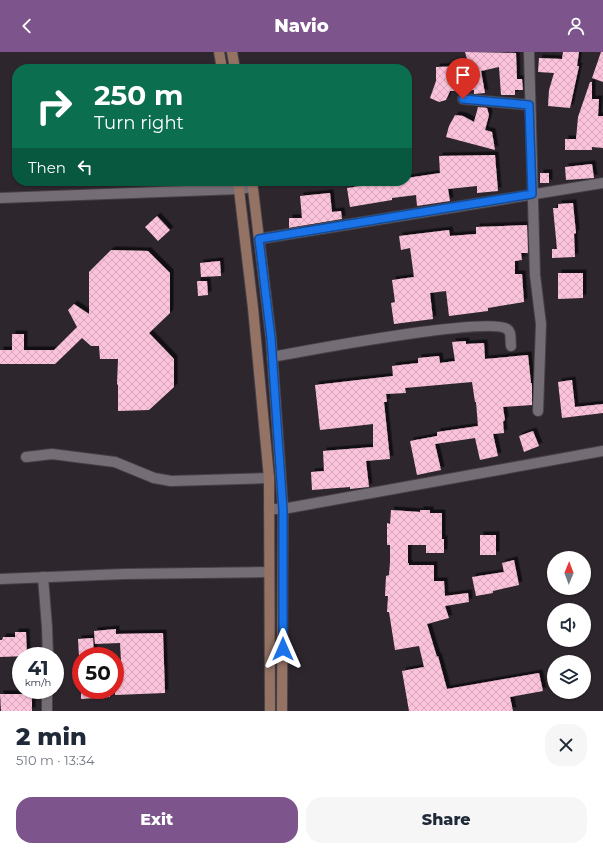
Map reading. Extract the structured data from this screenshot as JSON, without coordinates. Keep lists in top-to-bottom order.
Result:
{
  "north": "top",
  "page": {
    "header": "Navio",
    "turn": ["250 m", "Turn right"],
    "then": "Then",
    "speed": "41 km/h",
    "limit": "50",
    "heading": ["2 min", "510 m · 13:34"],
    "buttons": ["Exit", "Share"]
  }
}
